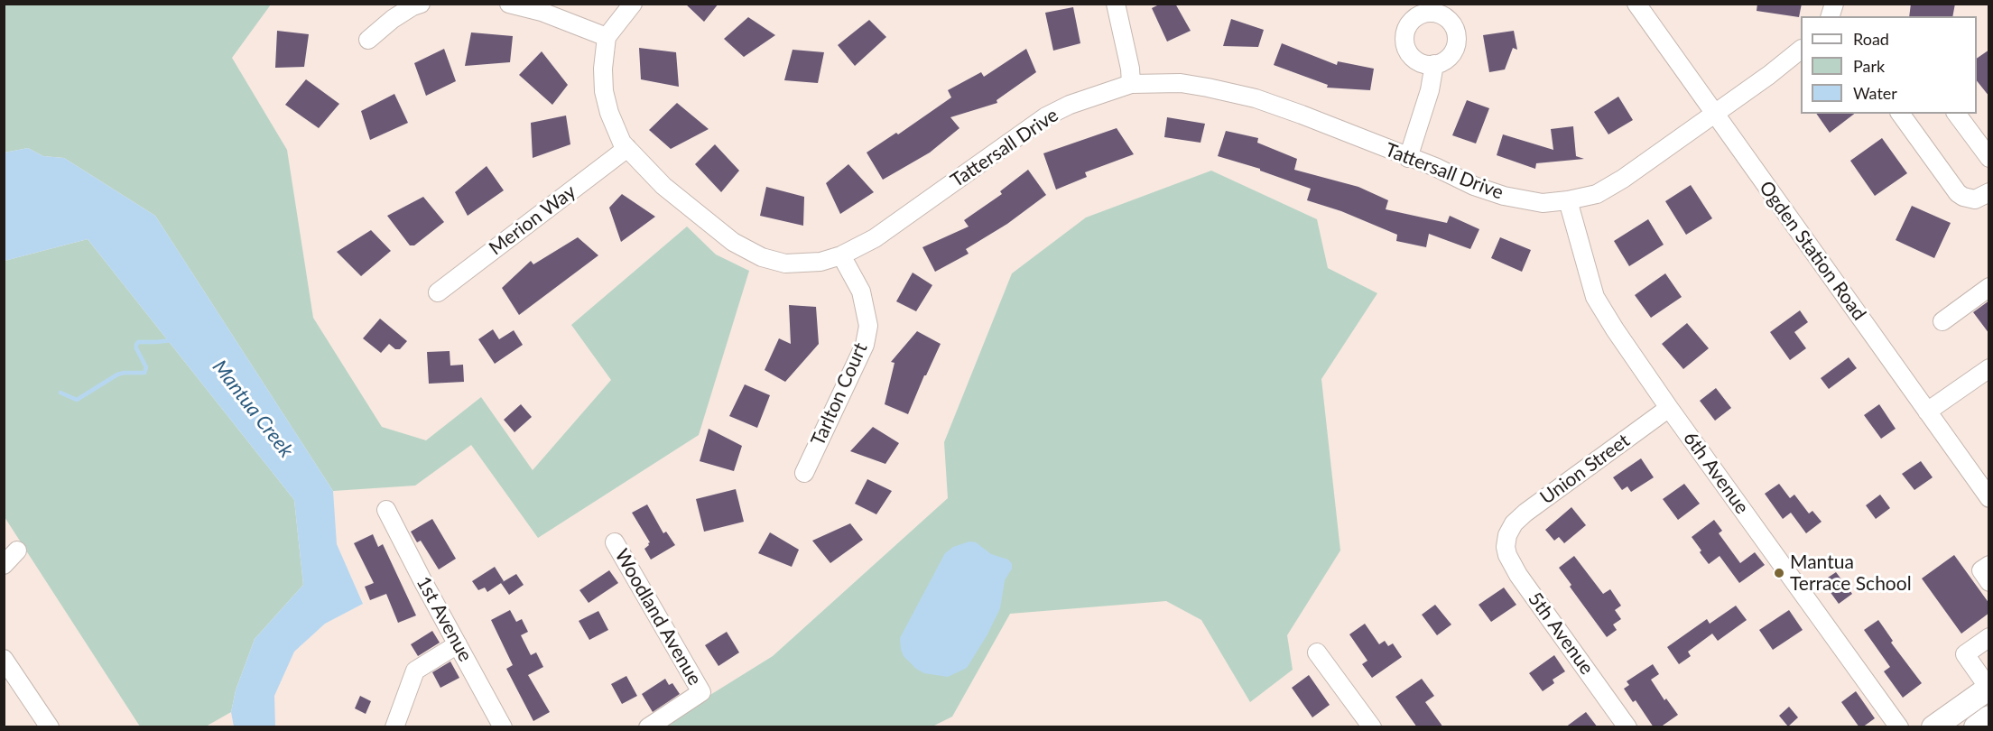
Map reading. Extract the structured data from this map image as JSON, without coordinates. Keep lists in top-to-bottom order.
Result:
{
  "streets": {
    "street": [
      "Tattersall Drive",
      "Merion Way",
      "Ogden Station Road",
      "Tarlton Court",
      "Union Street",
      "6th Avenue",
      "Woodland Avenue",
      "1st Avenue",
      "5th Avenue"
    ]
  },
  "crossings": [
    ["Tattersall Drive", "Merion Way"],
    ["Tattersall Drive", "Ogden Station Road"],
    ["Tattersall Drive", "Tarlton Court"],
    ["Tattersall Drive", "6th Avenue"],
    ["Union Street", "6th Avenue"],
    ["Union Street", "5th Avenue"]
  ],
  "water": ["Mantua Creek"],
  "places": ["Mantua Terrace School"],
  "legend": ["Road", "Park", "Water"]
}
